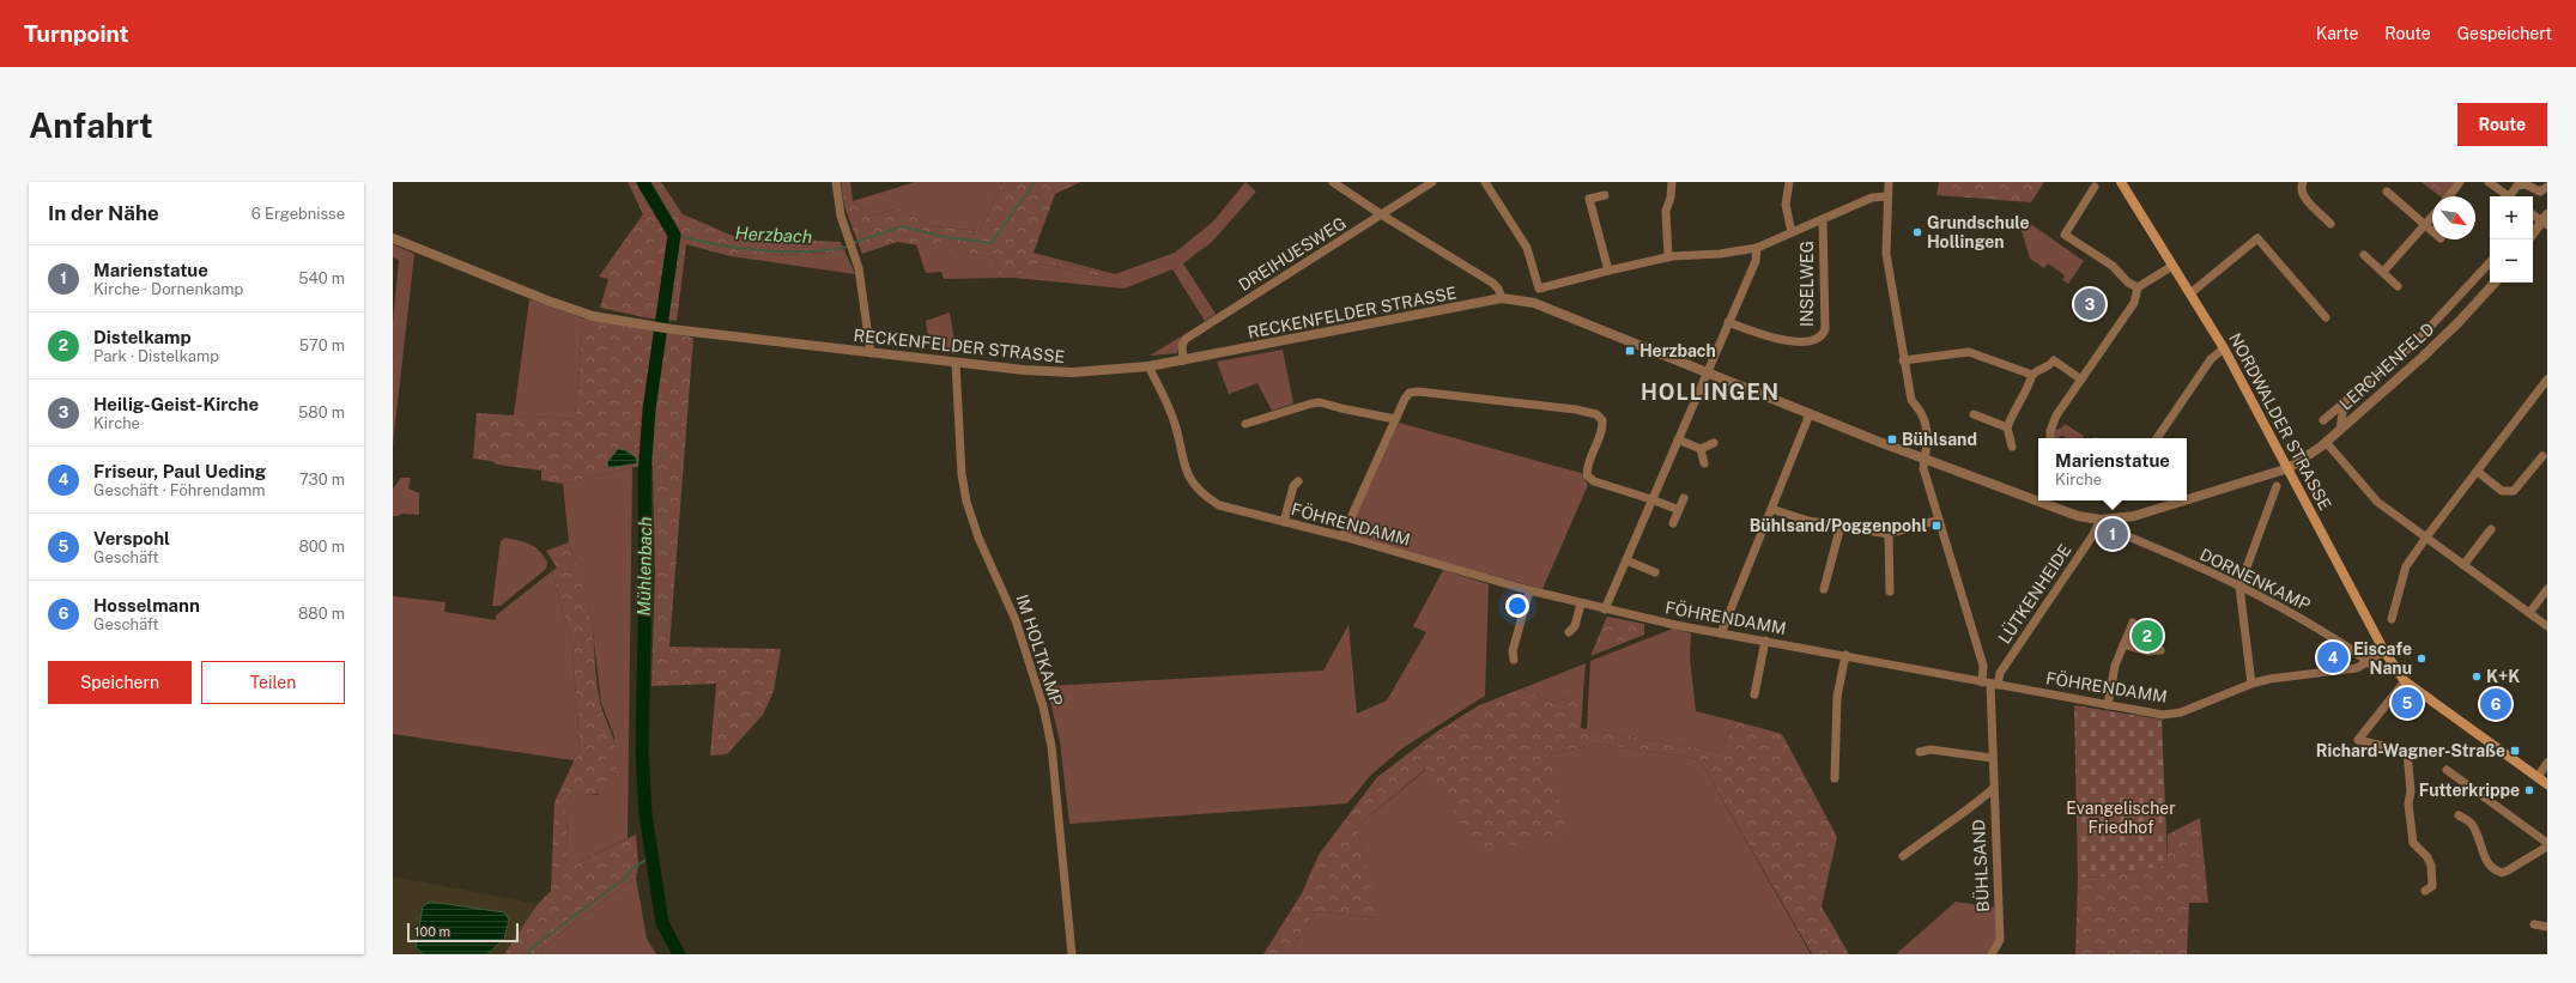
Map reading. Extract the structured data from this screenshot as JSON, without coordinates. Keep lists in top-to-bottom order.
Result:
{
  "streets": {
    "main road": ["NORDWALDER STRASSE"],
    "street": [
      "DREIHUESWEG",
      "INSELWEG",
      "RECKENFELDER STRASSE",
      "LERCHENFELD",
      "FÖHRENDAMM",
      "DORNENKAMP",
      "LÜTKENHEIDE",
      "IM HOLTKAMP",
      "BÜHLSAND"
    ]
  },
  "crossings": [
    ["DREIHUESWEG", "RECKENFELDER STRASSE"],
    ["RECKENFELDER STRASSE", "LERCHENFELD"],
    ["RECKENFELDER STRASSE", "NORDWALDER STRASSE"],
    ["RECKENFELDER STRASSE", "FÖHRENDAMM"],
    ["RECKENFELDER STRASSE", "LÜTKENHEIDE"],
    ["RECKENFELDER STRASSE", "IM HOLTKAMP"],
    ["RECKENFELDER STRASSE", "BÜHLSAND"],
    ["LERCHENFELD", "NORDWALDER STRASSE"],
    ["NORDWALDER STRASSE", "FÖHRENDAMM"],
    ["FÖHRENDAMM", "DORNENKAMP"],
    ["FÖHRENDAMM", "LÜTKENHEIDE"],
    ["FÖHRENDAMM", "BÜHLSAND"],
    ["LÜTKENHEIDE", "BÜHLSAND"]
  ],
  "districts": ["HOLLINGEN"],
  "water": ["Herzbach", "Mühlenbach"],
  "parks": ["Evangelischer Friedhof"],
  "places": {
    "other": [
      "Grundschule Hollingen",
      "Eiscafe Nanu",
      "K+K",
      "Futterkrippe"
    ],
    "transit": [
      "Herzbach",
      "Bühlsand",
      "Bühlsand/Poggenpohl",
      "Richard-Wagner-Straße"
    ]
  },
  "scale_bar": "100 m",
  "north": "bottom right",
  "page": {
    "header": "Turnpoint",
    "nav": ["Karte", "Route", "Gespeichert"],
    "buttons": [
      "Route",
      ["Speichern", "Teilen"]
    ],
    "title": "Anfahrt",
    "heading": ["In der Nähe", "6 Ergebnisse"],
    "map_buttons": ["+", "−"],
    "list": [
      {
        "mark": "1",
        "name": "Marienstatue",
        "note": "Kirche · Dornenkamp",
        "value": "540 m"
      },
      {
        "mark": "2",
        "name": "Distelkamp",
        "note": "Park · Distelkamp",
        "value": "570 m"
      },
      {
        "mark": "3",
        "name": "Heilig-Geist-Kirche",
        "note": "Kirche",
        "value": "580 m"
      },
      {
        "mark": "4",
        "name": "Friseur, Paul Ueding",
        "note": "Geschäft · Föhrendamm",
        "value": "730 m"
      },
      {
        "mark": "5",
        "name": "Verspohl",
        "note": "Geschäft",
        "value": "800 m"
      },
      {
        "mark": "6",
        "name": "Hosselmann",
        "note": "Geschäft",
        "value": "880 m"
      }
    ],
    "pins": [
      "3",
      "1",
      "2",
      "4",
      "5",
      "6"
    ],
    "popup": ["Marienstatue", "Kirche"],
    "scale": "100 m"
  }
}
